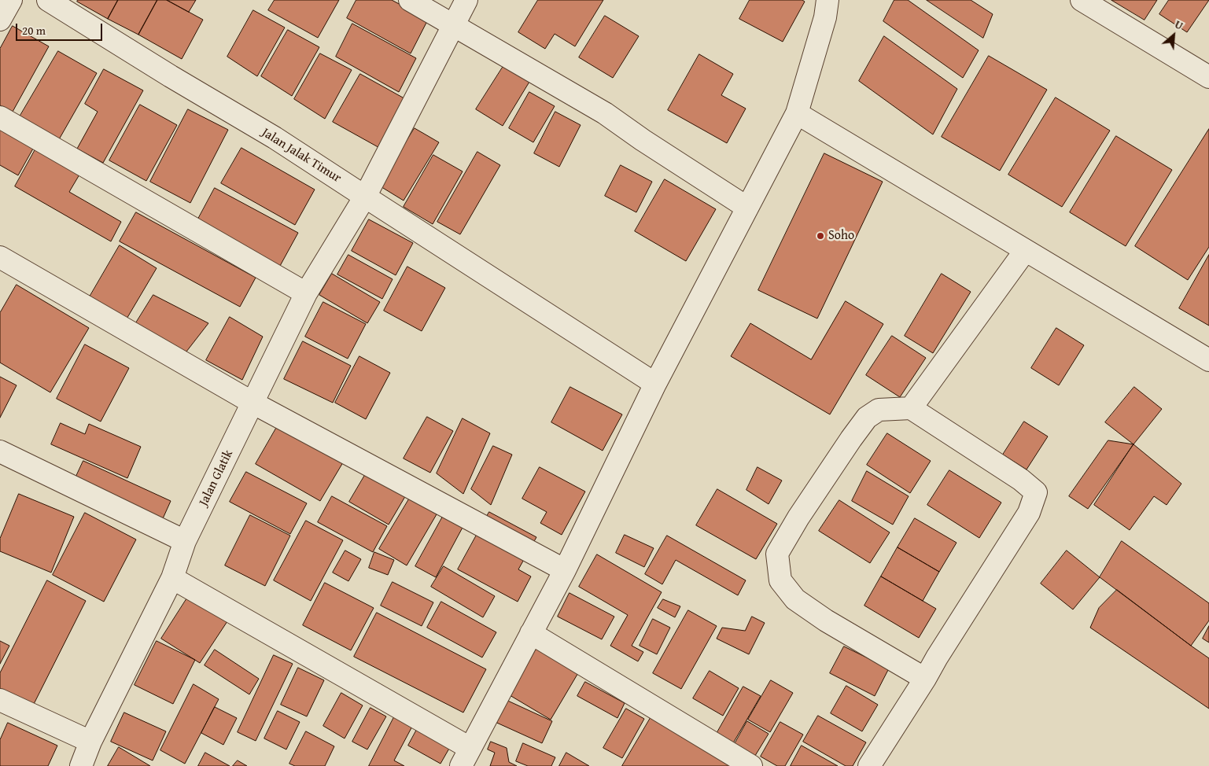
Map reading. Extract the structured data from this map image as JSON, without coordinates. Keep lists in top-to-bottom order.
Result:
{
  "streets": {
    "street": ["Jalan Jalak Timur", "Jalan Glatik"]
  },
  "crossings": [
    ["Jalan Jalak Timur", "Jalan Glatik"]
  ],
  "places": ["Soho"],
  "scale_bar": "20 m",
  "north": "top right"
}
